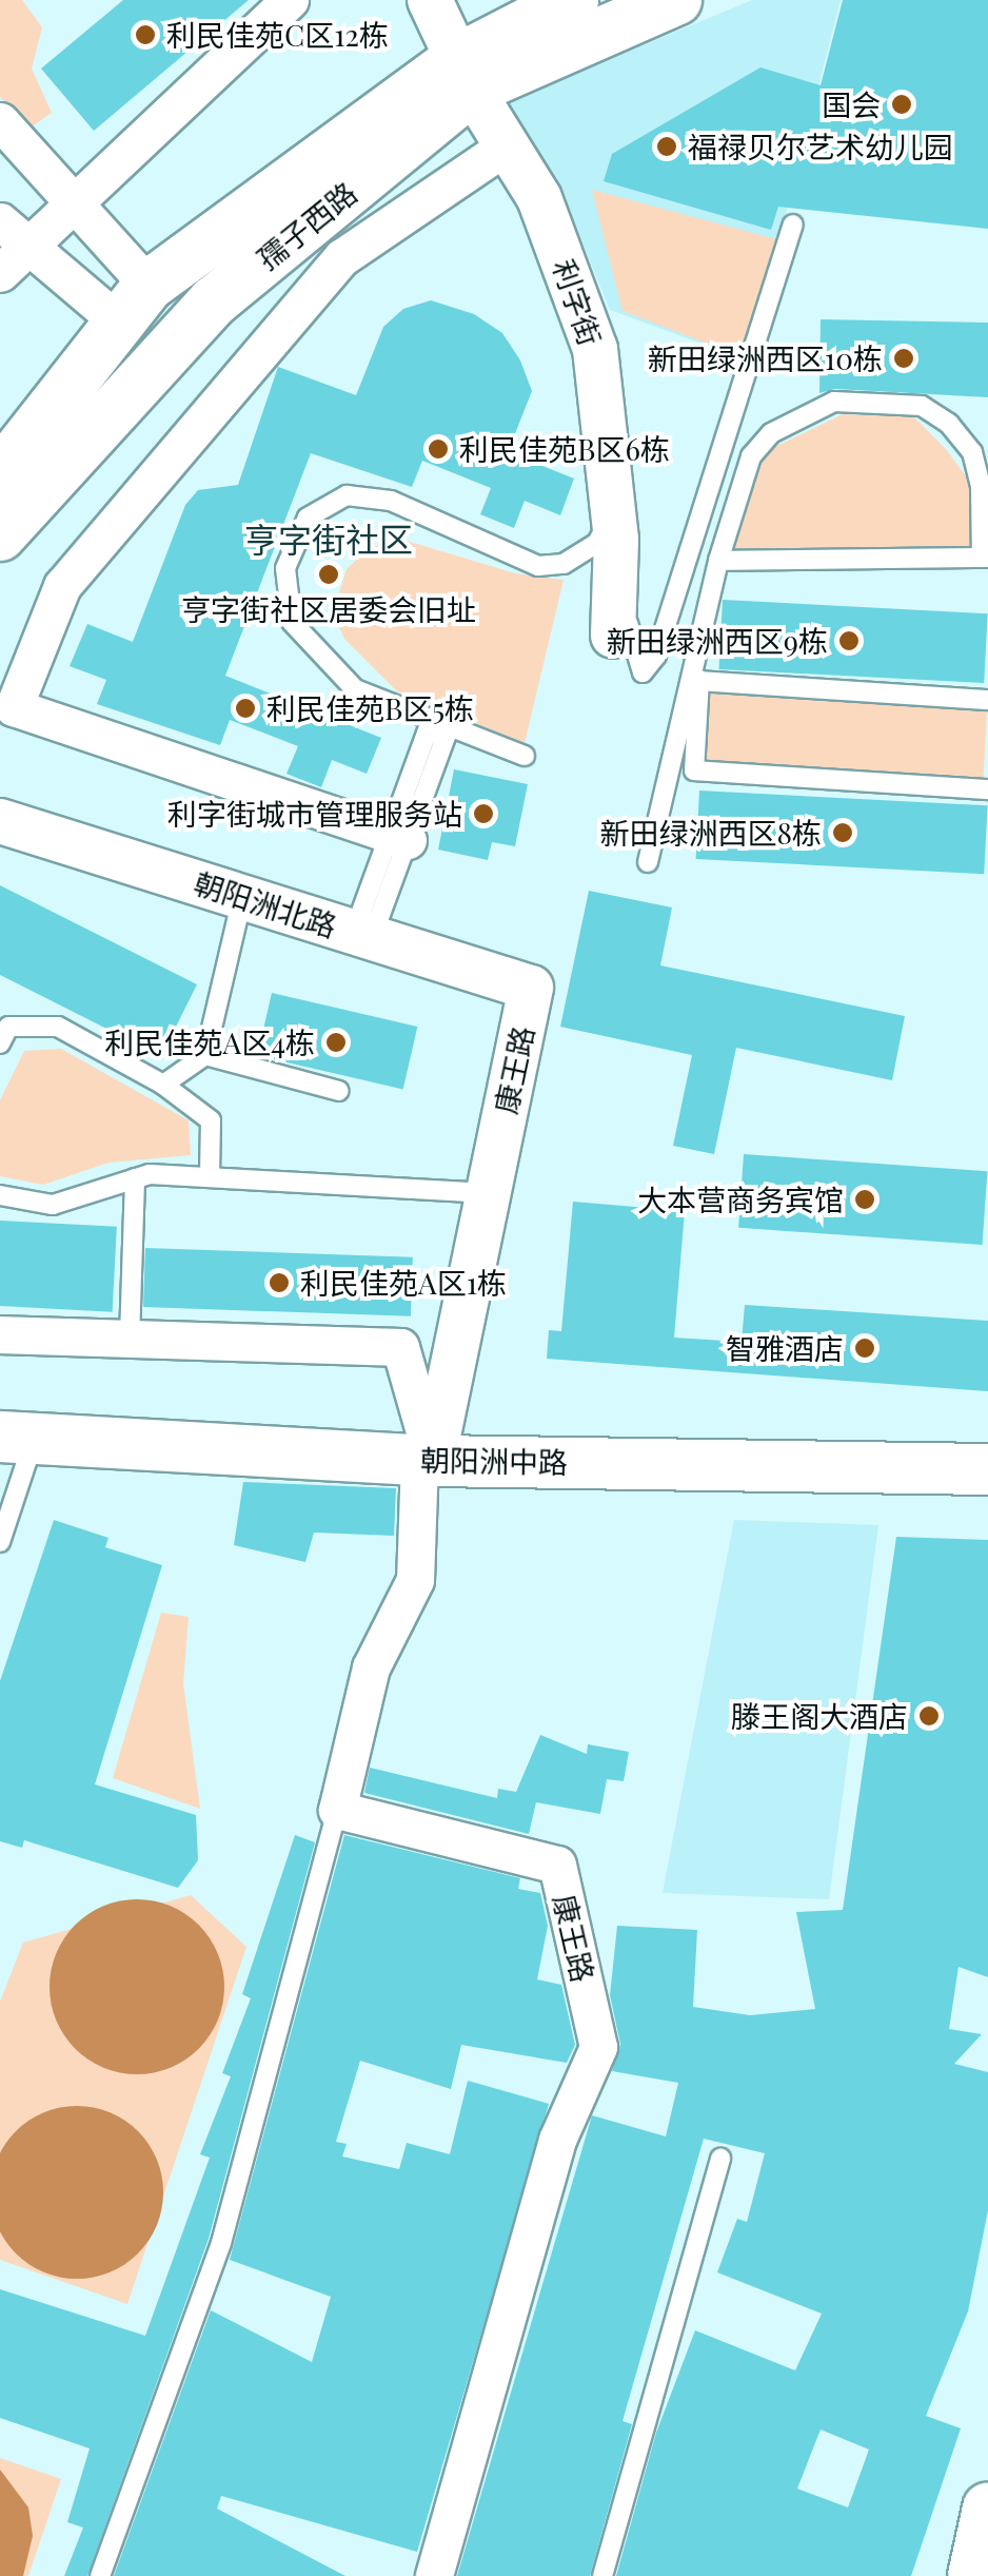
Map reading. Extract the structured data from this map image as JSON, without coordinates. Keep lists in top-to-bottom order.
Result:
{
  "streets": {
    "main road": ["孺子西路", "朝阳洲中路"],
    "street": ["利字街", "朝阳洲北路", "康王路"]
  },
  "crossings": [
    ["孺子西路", "利字街"],
    ["朝阳洲北路", "康王路"],
    ["康王路", "朝阳洲中路"]
  ],
  "districts": ["亨字街社区"],
  "places": [
    "利民佳苑C区12栋",
    "国会",
    "福禄贝尔艺术幼儿园",
    "新田绿洲西区10栋",
    "利民佳苑B区6栋",
    "亨字街社区居委会旧址",
    "新田绿洲西区9栋",
    "利民佳苑B区5栋",
    "利字街城市管理服务站",
    "新田绿洲西区8栋",
    "利民佳苑A区4栋",
    "大本营商务宾馆",
    "利民佳苑A区1栋",
    "智雅酒店",
    "滕王阁大酒店"
  ]
}
